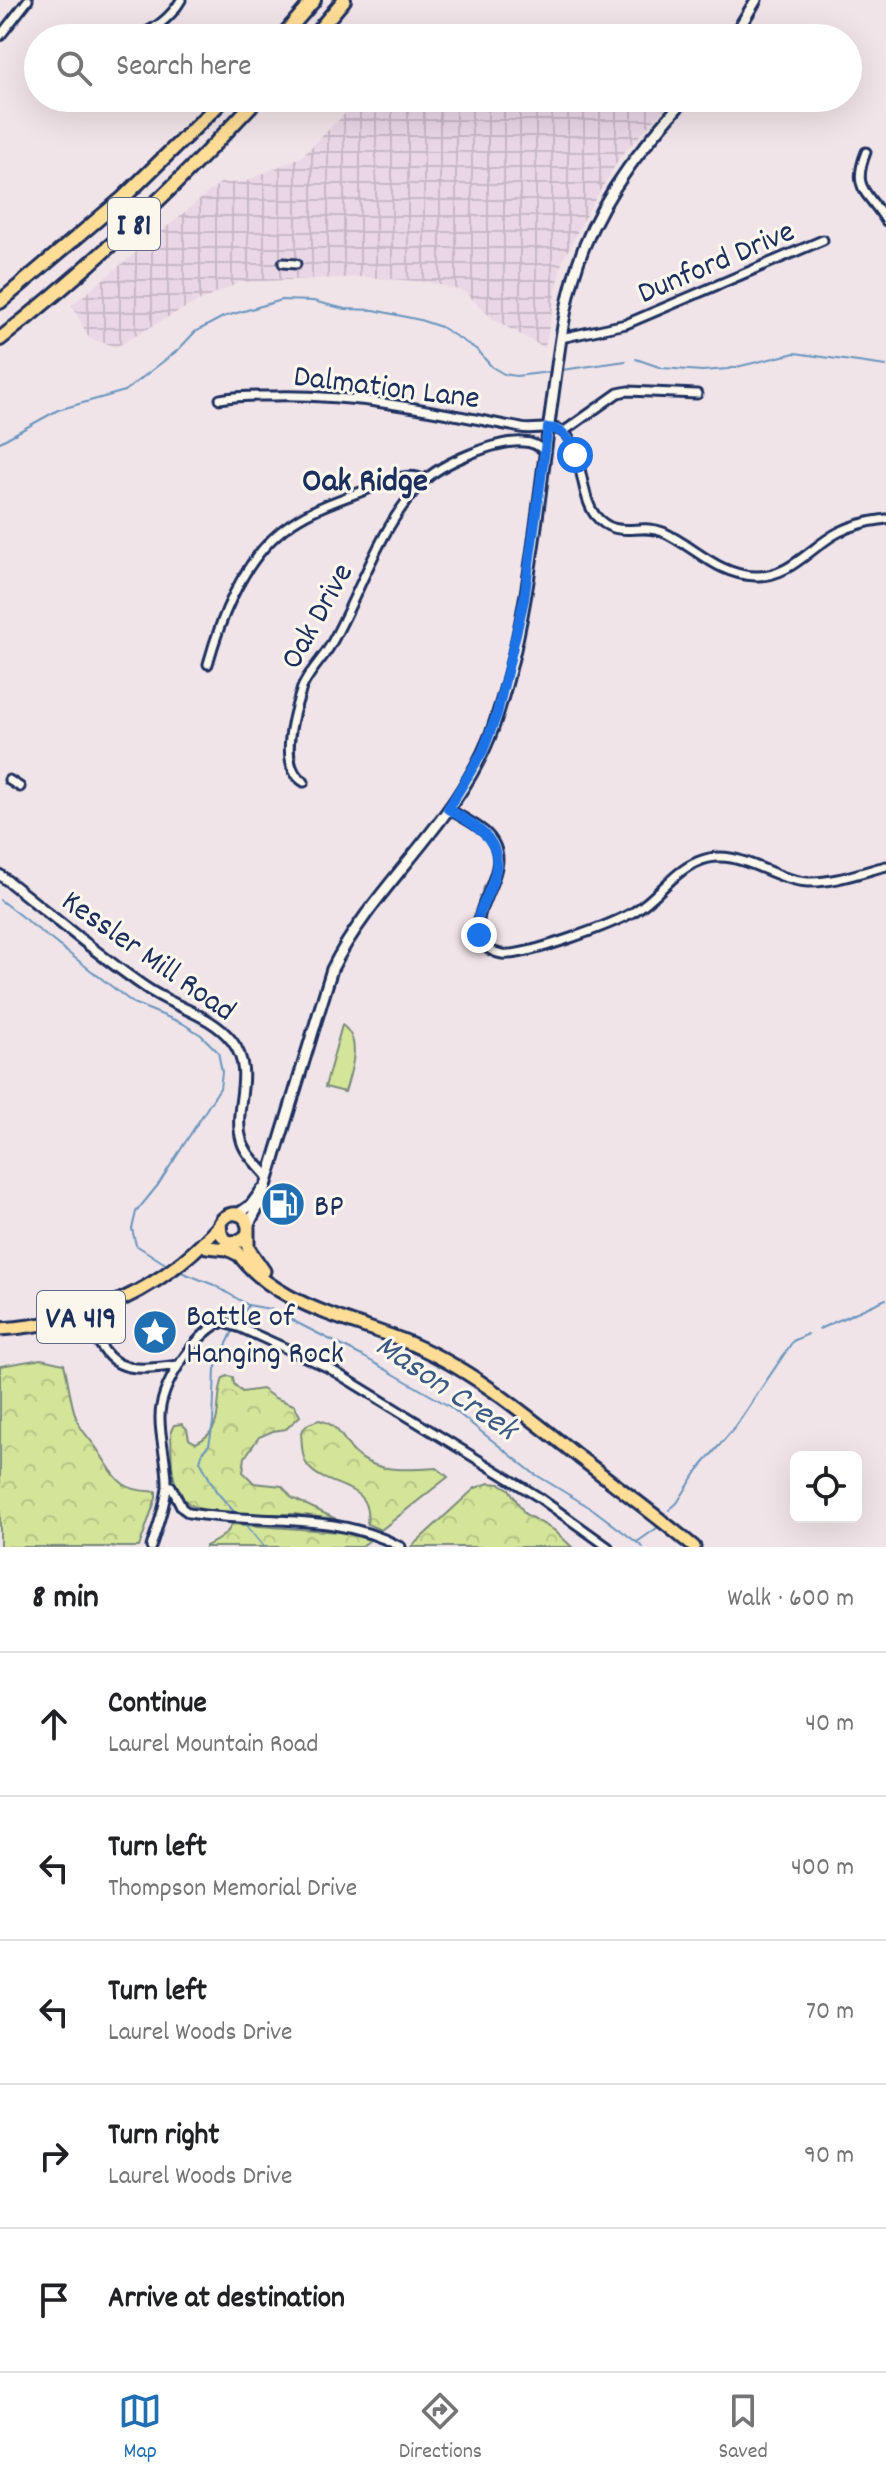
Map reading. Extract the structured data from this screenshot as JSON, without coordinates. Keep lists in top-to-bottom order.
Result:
{
  "streets": {
    "highway": ["I 81"],
    "main road": ["VA 419"],
    "street": [
      "Dunford Drive",
      "Dalmation Lane",
      "Oak Drive",
      "Kessler Mill Road"
    ]
  },
  "districts": ["Oak Ridge"],
  "water": ["Mason Creek"],
  "places": {
    "fuel station": ["BP"],
    "place": ["Battle of Hanging Rock"]
  },
  "page": {
    "search": "Search here",
    "heading": ["8 min", "Walk · 600 m"],
    "list": [
      ["Continue", "Laurel Mountain Road", "40 m"],
      ["Turn left", "Thompson Memorial Drive", "400 m"],
      ["Turn left", "Laurel Woods Drive", "70 m"],
      ["Turn right", "Laurel Woods Drive", "90 m"],
      "Arrive at destination"
    ],
    "nav": ["Map", "Directions", "Saved"]
  }
}
